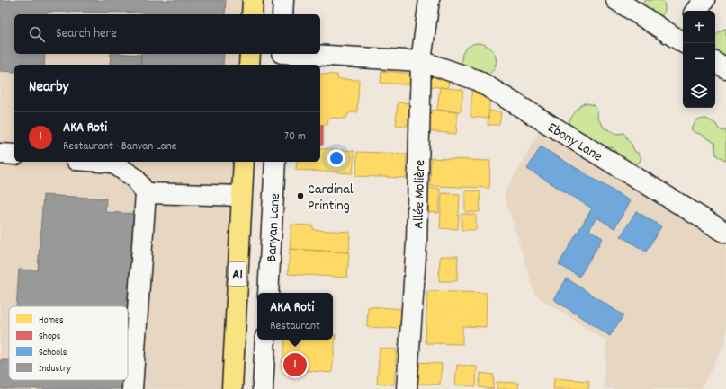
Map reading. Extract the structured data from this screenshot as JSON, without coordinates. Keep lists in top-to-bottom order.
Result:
{
  "streets": {
    "main road": ["A1"],
    "street": ["Ebony Lane", "Allée Molière", "Banyan Lane"]
  },
  "crossings": [
    ["Ebony Lane", "Allée Molière"]
  ],
  "places": ["Cardinal Printing"],
  "legend": [
    "Homes",
    "Shops",
    "Schools",
    "Industry"
  ],
  "page": {
    "map_buttons": ["+", "−"],
    "search": "Search here",
    "heading": "Nearby",
    "list": [
      {
        "mark": "1",
        "name": "AKA Roti",
        "note": "Restaurant · Banyan Lane",
        "value": "70 m"
      }
    ],
    "popup": ["AKA Roti", "Restaurant"],
    "pins": "1"
  }
}
